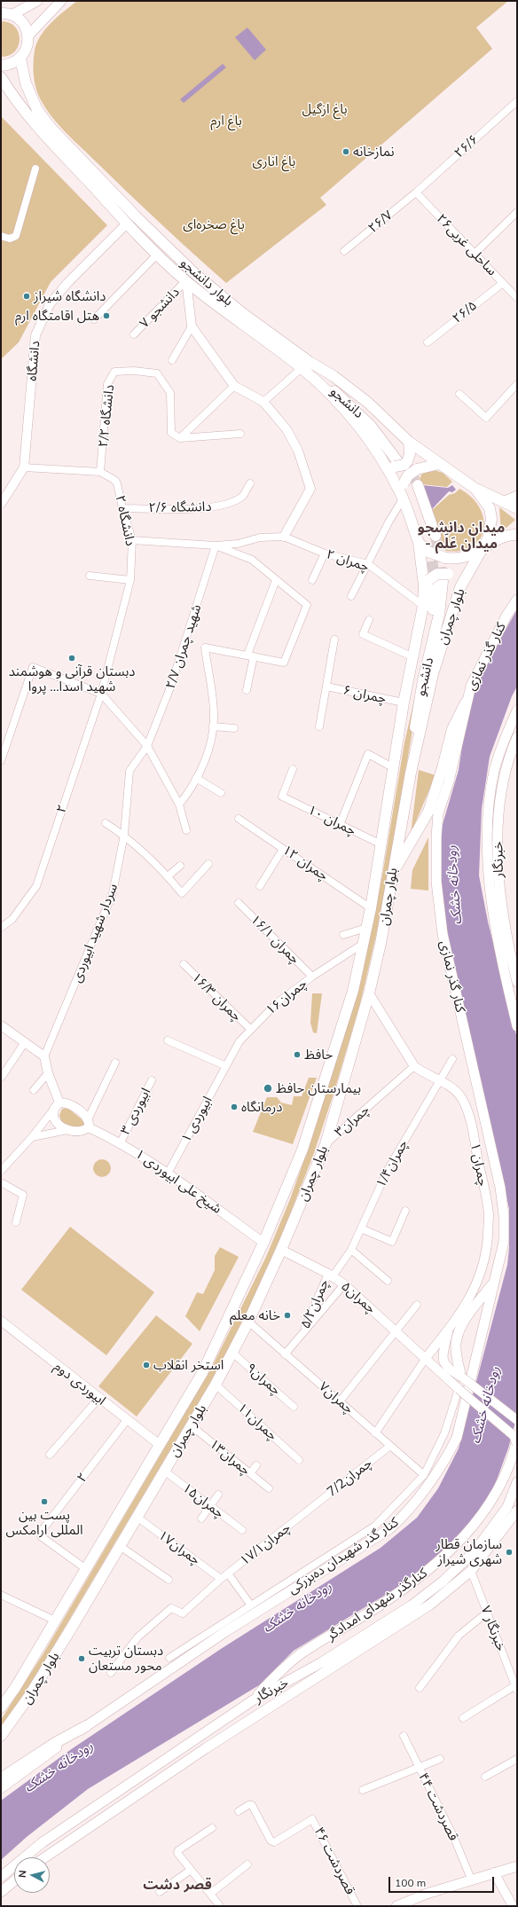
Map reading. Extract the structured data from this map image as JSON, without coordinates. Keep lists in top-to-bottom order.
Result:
{
  "streets": {
    "main road": [
      "بلوار دانشجو",
      "دانشجو",
      "بلوار چمران",
      "کنار گذر نمازی",
      "خبرنگار",
      "کنار گذر شهیدان ده‌بزرکی",
      "کنارگذر شهدای امدادگر"
    ],
    "street": [
      "۲۶/۶",
      "۲۶/۷",
      "ساحلی غربی۲۶",
      "۷ دانشجو",
      "۲۶/۵",
      "دانشگاه",
      "۲/۲ دانشگاه",
      "۲/۶ دانشگاه",
      "۲ دانشگاه",
      "۲ چمران",
      "۲/۷ شهید چمران",
      "۶ چمران",
      "۲",
      "۱۰ چمران",
      "۱۲ چمران",
      "سردار شهید ابیوردی",
      "۱۶/۱ چمران",
      "۱۶/۳ چمران",
      "چمران۱۶",
      "۳ ابیوردی",
      "۱ ابیوردی",
      "چمران۳",
      "چمران۱/۴",
      "چمران ۱",
      "شیخ علی ابیوردی ۱",
      "چمران۵",
      "چمران۵/۲",
      "چمران۹",
      "ابیوردی دوم",
      "چمران۷",
      "چمران۱۱",
      "چمران۱۳",
      "7/2چمران",
      "چمران۱۵",
      "چمران۱۷/۱",
      "چمران۱۷",
      "۷ خبرنگار",
      "۴۴ قصردشت",
      "۴۶ قصردشت"
    ]
  },
  "crossings": [
    ["۲۶/۶", "۲۶/۷"],
    ["۲۶/۶", "ساحلی غربی۲۶"],
    ["۲۶/۷", "ساحلی غربی۲۶"],
    ["ساحلی غربی۲۶", "۲۶/۵"],
    ["بلوار دانشجو", "۷ دانشجو"],
    ["بلوار دانشجو", "دانشگاه"],
    ["بلوار دانشجو", "دانشجو"],
    ["بلوار دانشجو", "بلوار چمران"],
    ["دانشگاه", "۲ دانشگاه"],
    ["دانشجو", "بلوار چمران"],
    ["۲/۲ دانشگاه", "۲ دانشگاه"],
    ["۲/۶ دانشگاه", "۲ دانشگاه"],
    ["۲ دانشگاه", "۲"],
    ["۲ چمران", "بلوار چمران"],
    ["بلوار چمران", "۶ چمران"],
    ["بلوار چمران", "۲"],
    ["بلوار چمران", "۱۰ چمران"],
    ["بلوار چمران", "۱۲ چمران"],
    ["بلوار چمران", "چمران۱۶"],
    ["بلوار چمران", "چمران۳"],
    ["بلوار چمران", "چمران ۱"],
    ["بلوار چمران", "شیخ علی ابیوردی ۱"],
    ["بلوار چمران", "چمران۵"],
    ["بلوار چمران", "چمران۹"],
    ["بلوار چمران", "ابیوردی دوم"],
    ["بلوار چمران", "چمران۷"],
    ["بلوار چمران", "چمران۱۱"],
    ["بلوار چمران", "چمران۱۳"],
    ["بلوار چمران", "چمران۱۵"],
    ["بلوار چمران", "چمران۱۷"],
    ["۲/۷ شهید چمران", "سردار شهید ابیوردی"],
    ["کنار گذر نمازی", "کنار گذر شهیدان ده‌بزرکی"],
    ["۲", "ابیوردی دوم"],
    ["خبرنگار", "کنارگذر شهدای امدادگر"],
    ["خبرنگار", "۷ خبرنگار"],
    ["۱۶/۱ چمران", "چمران۱۶"],
    ["۱۶/۳ چمران", "چمران۱۶"],
    ["چمران۱۶", "۱ ابیوردی"],
    ["۳ ابیوردی", "شیخ علی ابیوردی ۱"],
    ["۱ ابیوردی", "شیخ علی ابیوردی ۱"],
    ["چمران۳", "چمران ۱"],
    ["چمران۱/۴", "چمران ۱"],
    ["چمران۱/۴", "چمران۵/۲"],
    ["چمران ۱", "چمران۵"],
    ["چمران۵", "چمران۵/۲"],
    ["چمران۵", "کنارگذر شهدای امدادگر"],
    ["چمران۷", "7/2چمران"],
    ["7/2چمران", "چمران۱۷/۱"],
    ["چمران۱۷/۱", "چمران۱۷"]
  ],
  "districts": ["میدان دانشجو - میدان عَلَم", "قصر دشت"],
  "water": ["رودخانه خشک"],
  "parks": [
    "باغ ازگیل",
    "باغ ارم",
    "باغ اناری",
    "باغ صخره‌ای"
  ],
  "places": [
    "نمازخانه",
    "دانشگاه شیراز",
    "هتل اقامتگاه ارم",
    "دبستان قرآنی و هوشمند شهید اسدا... پروا",
    "حافظ",
    "بیمارستان حافظ",
    "درمانگاه",
    "خانه معلم",
    "استخر انقلاب",
    "پست بین المللی ارامکس",
    "سازمان قطار شهری شیراز",
    "دبستان تربیت محور مستعان"
  ],
  "scale_bar": "100 m",
  "north": "left"
}
